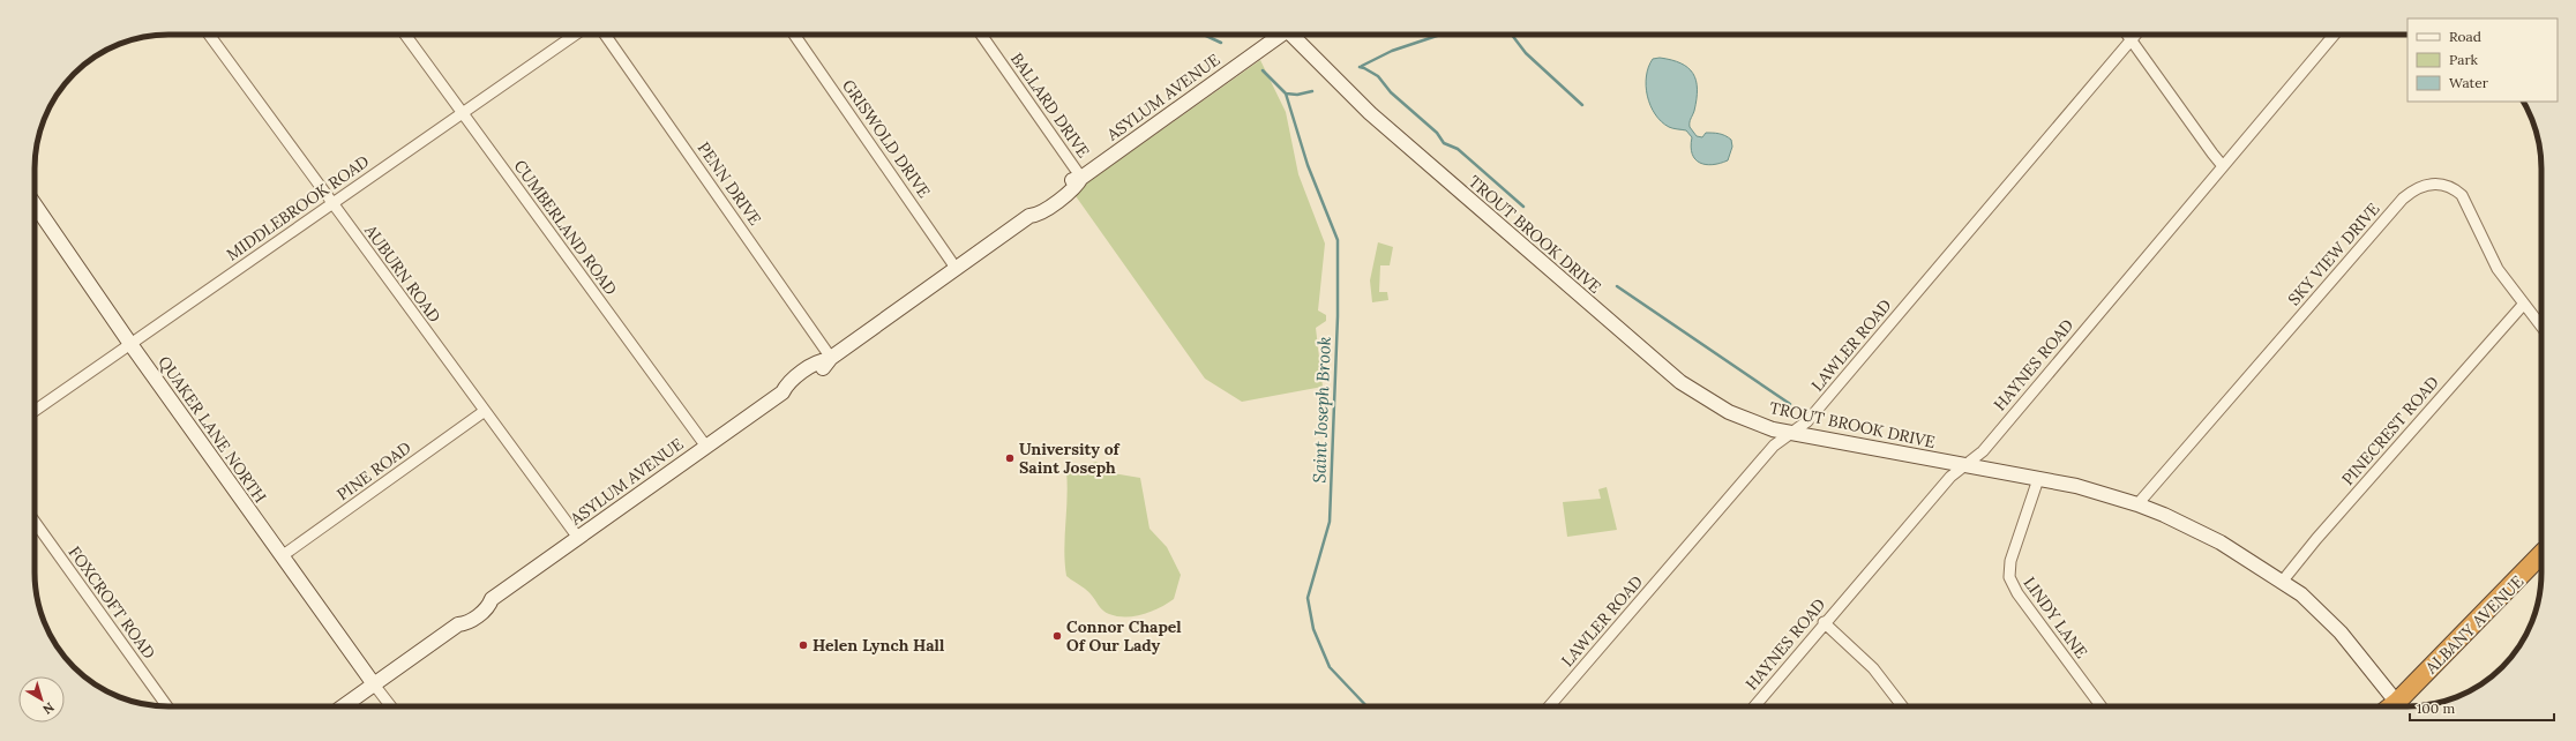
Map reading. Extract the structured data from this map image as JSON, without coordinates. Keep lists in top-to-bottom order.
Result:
{
  "streets": {
    "highway": ["ALBANY AVENUE"],
    "main road": ["ASYLUM AVENUE", "TROUT BROOK DRIVE", "QUAKER LANE NORTH"],
    "street": [
      "BALLARD DRIVE",
      "GRISWOLD DRIVE",
      "PENN DRIVE",
      "MIDDLEBROOK ROAD",
      "CUMBERLAND ROAD",
      "SKY VIEW DRIVE",
      "AUBURN ROAD",
      "LAWLER ROAD",
      "HAYNES ROAD",
      "PINECREST ROAD",
      "PINE ROAD",
      "FOXCROFT ROAD",
      "LINDY LANE"
    ]
  },
  "crossings": [
    ["ASYLUM AVENUE", "BALLARD DRIVE"],
    ["ASYLUM AVENUE", "GRISWOLD DRIVE"],
    ["ASYLUM AVENUE", "PENN DRIVE"],
    ["ASYLUM AVENUE", "CUMBERLAND ROAD"],
    ["ASYLUM AVENUE", "AUBURN ROAD"],
    ["ASYLUM AVENUE", "QUAKER LANE NORTH"],
    ["MIDDLEBROOK ROAD", "CUMBERLAND ROAD"],
    ["MIDDLEBROOK ROAD", "AUBURN ROAD"],
    ["MIDDLEBROOK ROAD", "QUAKER LANE NORTH"],
    ["TROUT BROOK DRIVE", "SKY VIEW DRIVE"],
    ["TROUT BROOK DRIVE", "LAWLER ROAD"],
    ["TROUT BROOK DRIVE", "HAYNES ROAD"],
    ["TROUT BROOK DRIVE", "PINECREST ROAD"],
    ["TROUT BROOK DRIVE", "LINDY LANE"],
    ["SKY VIEW DRIVE", "PINECREST ROAD"],
    ["AUBURN ROAD", "PINE ROAD"],
    ["QUAKER LANE NORTH", "PINE ROAD"]
  ],
  "water": ["Saint Joseph Brook"],
  "places": ["University of Saint Joseph", "Connor Chapel Of Our Lady", "Helen Lynch Hall"],
  "legend": ["Road", "Park", "Water"],
  "scale_bar": "100 m",
  "north": "bottom right"
}
